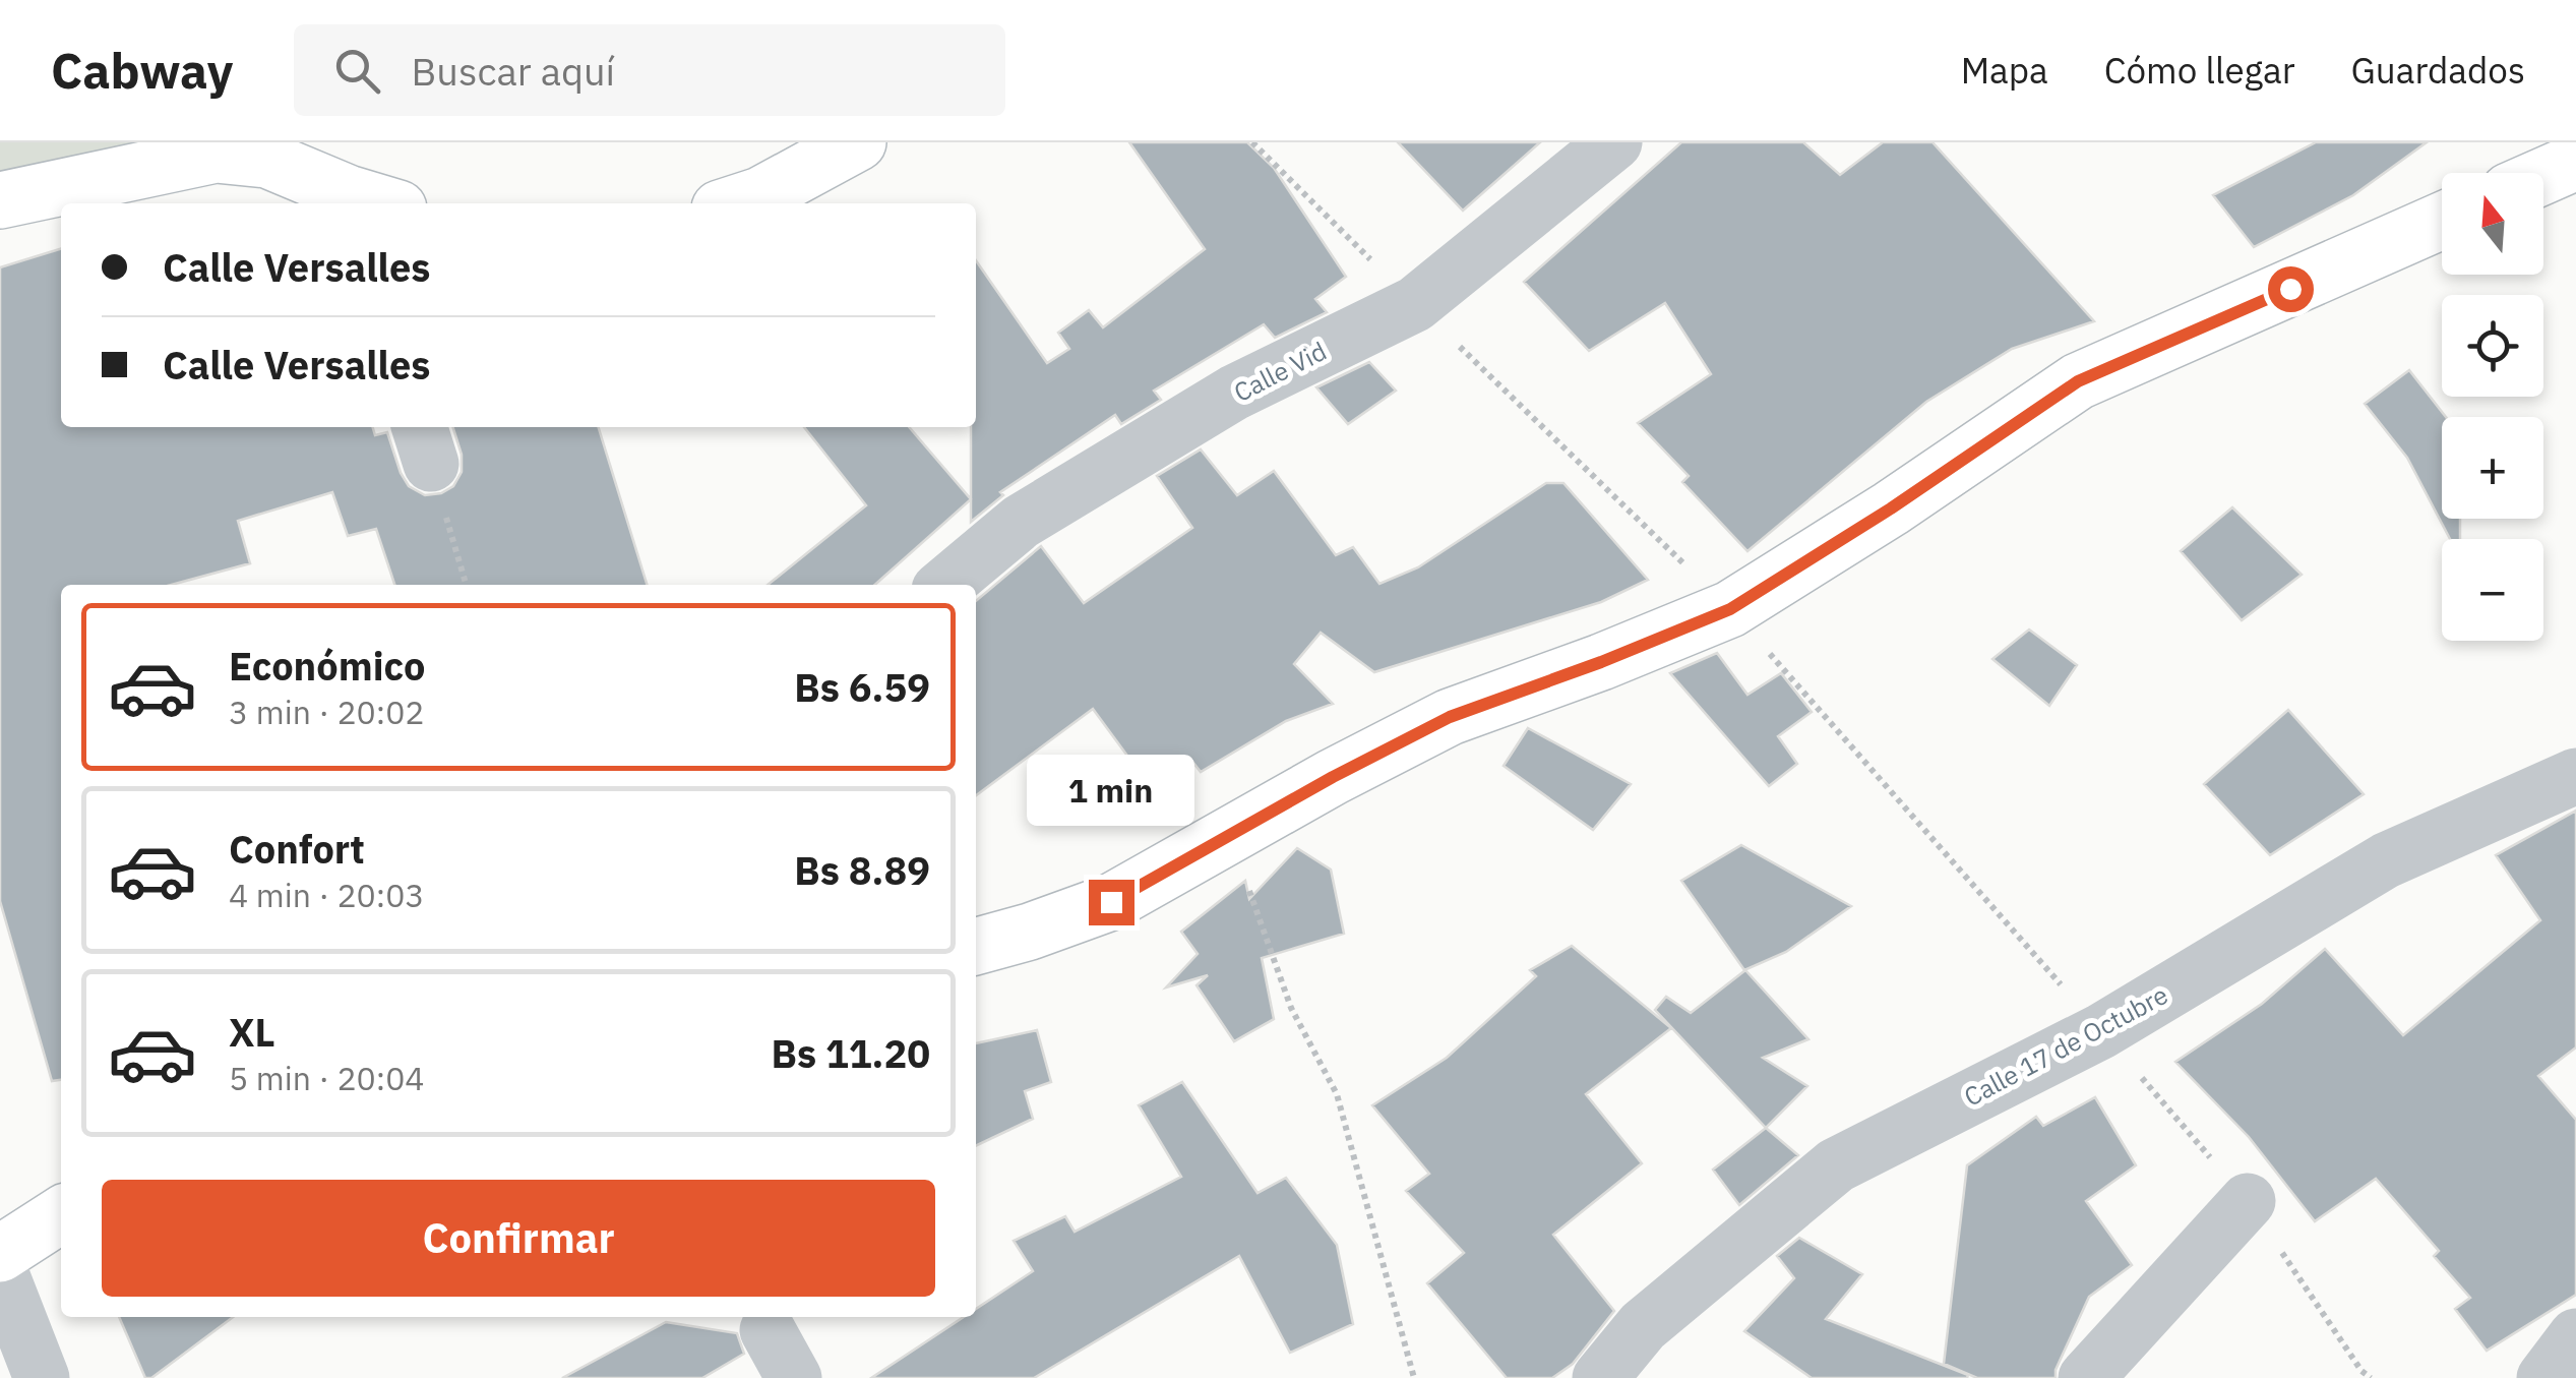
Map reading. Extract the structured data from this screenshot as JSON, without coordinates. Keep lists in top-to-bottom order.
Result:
{
  "streets": {
    "street": ["Calle Vid", "Calle 17 de Octubre"]
  },
  "north": "top",
  "page": {
    "header": "Cabway",
    "search": "Buscar aquí",
    "nav": ["Mapa", "Cómo llegar", "Guardados"],
    "map_buttons": ["+", "−"],
    "banner": ["Calle Versalles", "Calle Versalles"],
    "list": [
      {
        "name": "Económico",
        "note": "3 min · 20:02",
        "value": "Bs 6.59"
      },
      {
        "name": "Confort",
        "note": "4 min · 20:03",
        "value": "Bs 8.89"
      },
      {
        "name": "XL",
        "note": "5 min · 20:04",
        "value": "Bs 11.20"
      }
    ],
    "bubble": "1 min",
    "buttons": "Confirmar"
  }
}
